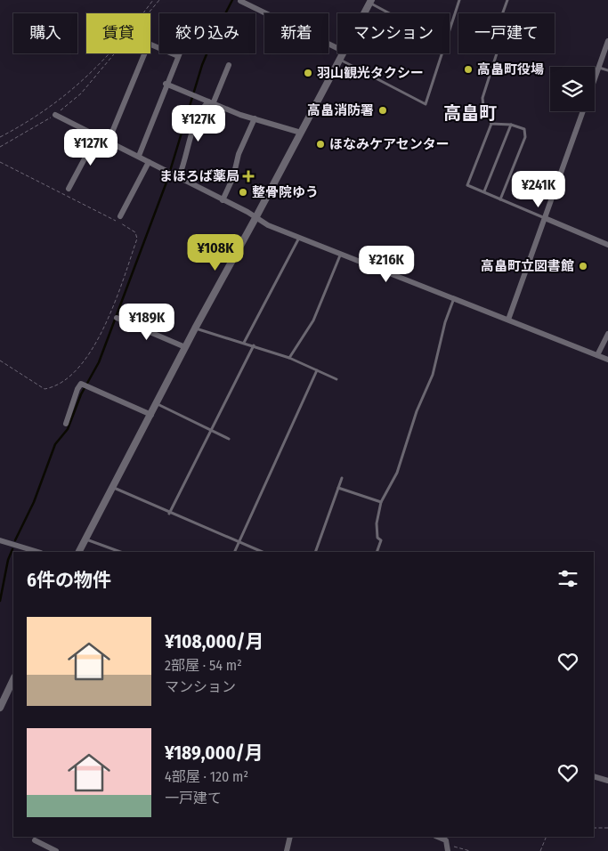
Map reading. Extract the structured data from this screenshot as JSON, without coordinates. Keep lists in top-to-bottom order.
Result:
{
  "districts": ["高畠町"],
  "places": {
    "other": [
      "高畠町役場",
      "羽山観光タクシー",
      "高畠消防署",
      "ほなみケアセンター",
      "整骨院ゆう",
      "高畠町立図書館"
    ],
    "health": ["まほろば薬局"]
  },
  "page": {
    "chip": [
      "購入",
      "賃貸",
      "絞り込み",
      "新着",
      "マンション",
      "一戸建て"
    ],
    "price": [
      "¥127K",
      "¥127K",
      "¥241K",
      "¥108K",
      "¥216K",
      "¥189K"
    ],
    "heading": "6件の物件",
    "list": [
      {
        "name": "¥108,000/月",
        "note": "2部屋 · 54 m² · マンション"
      },
      {
        "name": "¥189,000/月",
        "note": "4部屋 · 120 m² · 一戸建て"
      }
    ]
  }
}
